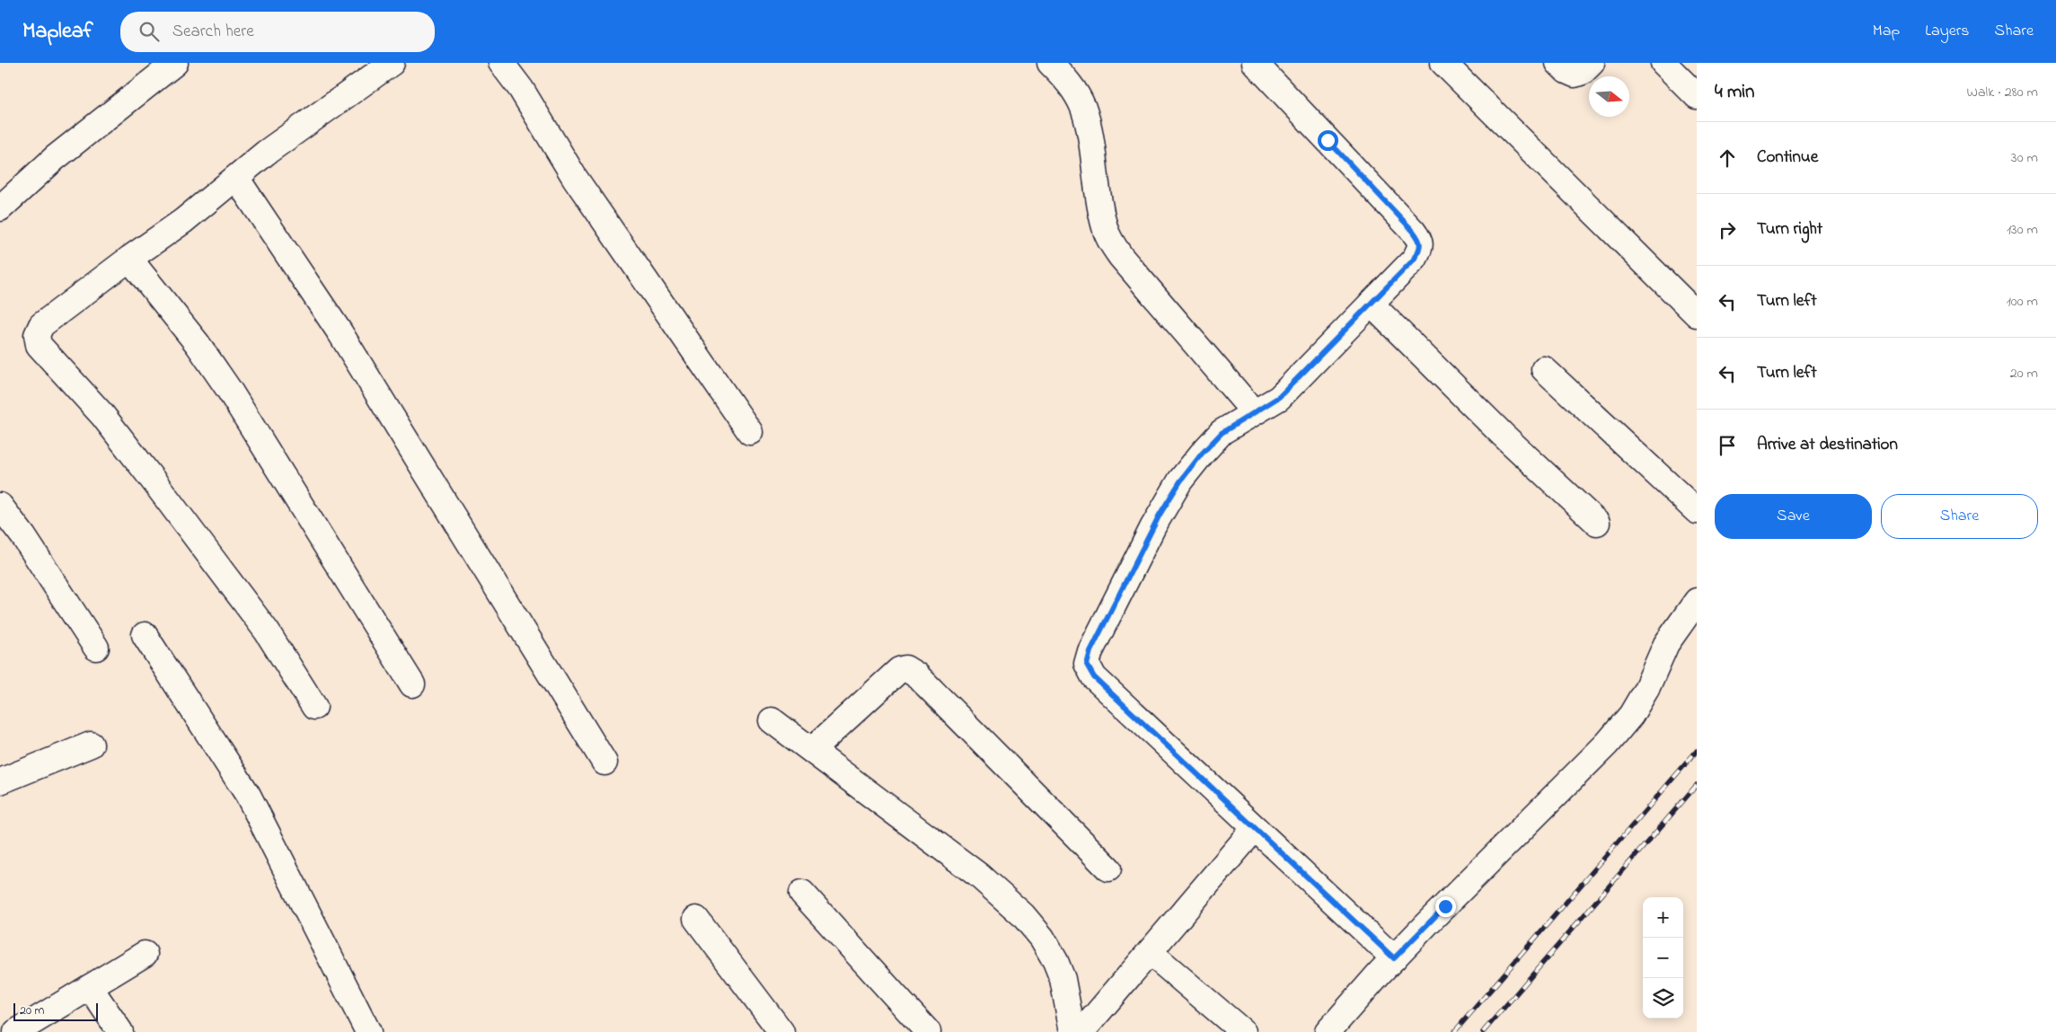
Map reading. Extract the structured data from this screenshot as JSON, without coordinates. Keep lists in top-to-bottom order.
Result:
{
  "scale_bar": "20 m",
  "north": "right",
  "page": {
    "header": "Mapleaf",
    "search": "Search here",
    "nav": ["Map", "Layers", "Share"],
    "heading": ["4 min", "Walk · 280 m"],
    "list": [
      ["Continue", "30 m"],
      ["Turn right", "130 m"],
      ["Turn left", "100 m"],
      ["Turn left", "20 m"],
      "Arrive at destination"
    ],
    "buttons": ["Save", "Share"],
    "map_buttons": ["+", "−"],
    "scale": "20 m"
  }
}
